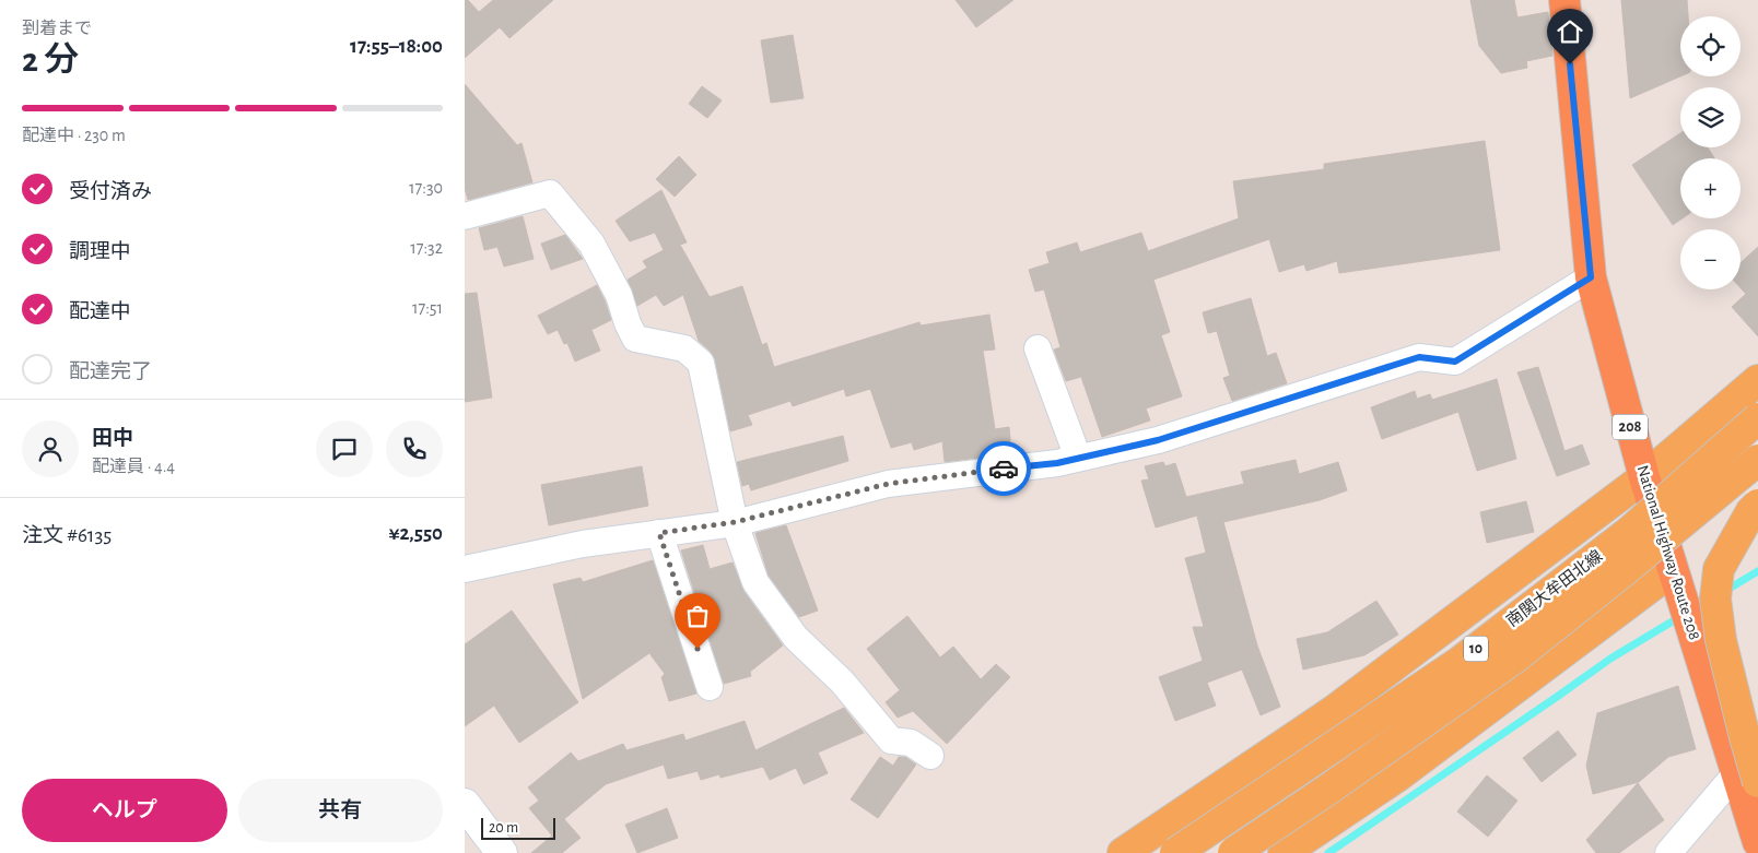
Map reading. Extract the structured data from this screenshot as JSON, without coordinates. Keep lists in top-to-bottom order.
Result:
{
  "streets": {
    "highway": ["208", "National Highway Route 208"],
    "main road": ["南関大牟田北線", "10"]
  },
  "scale_bar": "20 m",
  "page": {
    "heading": ["2 分", "到着まで", "17:55–18:00"],
    "panel": [
      "田中",
      "配達員 · 4.4",
      "注文 #6135",
      "¥2,550"
    ],
    "map_buttons": ["+", "−"],
    "bar": "配達中 · 230 m",
    "list": [
      ["受付済み", "17:30"],
      ["調理中", "17:32"],
      ["配達中", "17:51"],
      "配達完了"
    ],
    "buttons": ["ヘルプ", "共有"],
    "scale": "20 m"
  }
}
